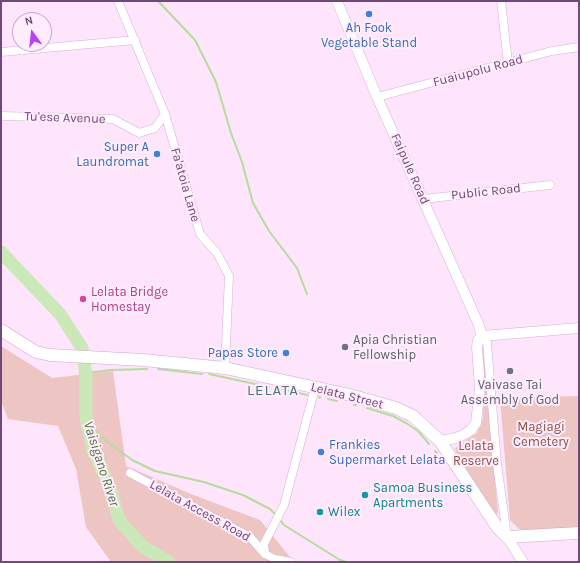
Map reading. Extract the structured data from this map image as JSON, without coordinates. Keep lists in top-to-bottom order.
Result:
{
  "streets": {
    "main road": ["Lelata Street"],
    "street": [
      "Fuaiupolu Road",
      "Tu'ese Avenue",
      "Faipule Road",
      "Fa'atoia Lane",
      "Public Road",
      "Lelata Access Road"
    ]
  },
  "crossings": [
    ["Fuaiupolu Road", "Faipule Road"],
    ["Tu'ese Avenue", "Fa'atoia Lane"],
    ["Faipule Road", "Public Road"],
    ["Fa'atoia Lane", "Lelata Street"],
    ["Lelata Street", "Lelata Access Road"]
  ],
  "districts": ["LELATA"],
  "water": ["Vaisigano River"],
  "parks": ["Magiagi Cemetery", "Lelata Reserve"],
  "places": [
    "Ah Fook Vegetable Stand",
    "Super A Laundromat",
    "Lelata Bridge Homestay",
    "Apia Christian Fellowship",
    "Papas Store",
    "Vaivase Tai Assembly of God",
    "Frankies Supermarket Lelata",
    "Samoa Business Apartments",
    "Wilex"
  ],
  "north": "top"
}
